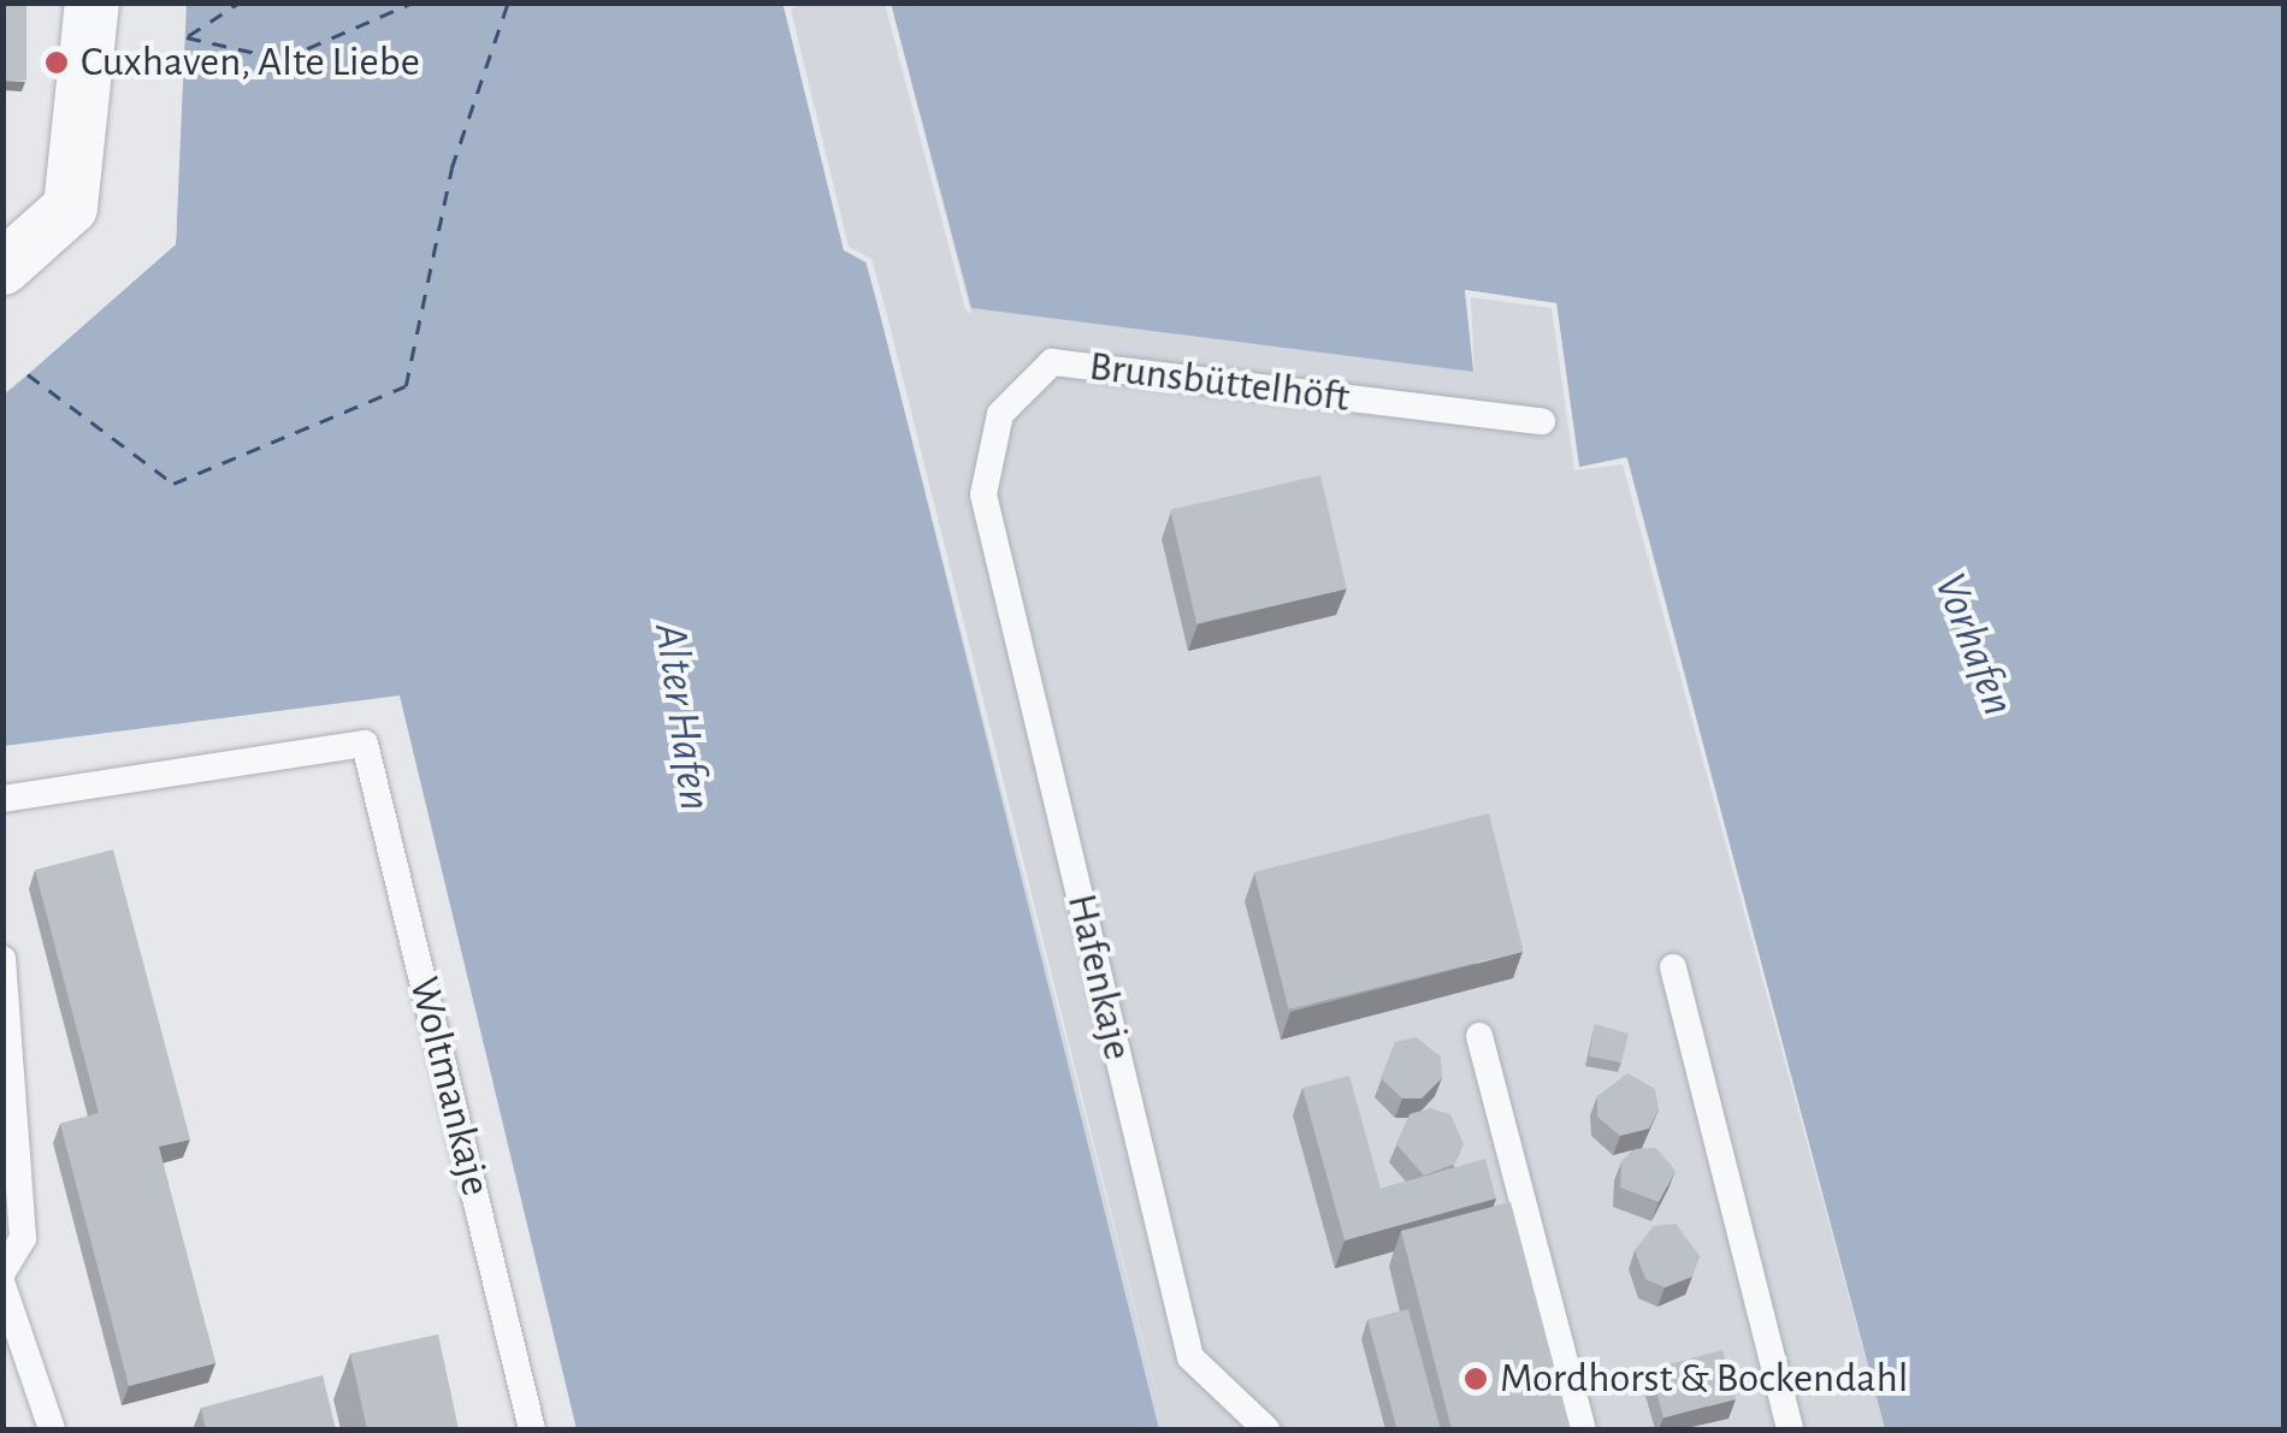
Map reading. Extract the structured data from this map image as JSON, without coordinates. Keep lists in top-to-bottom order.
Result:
{
  "streets": {
    "lane": ["Brunsbüttelhöft", "Hafenkaje", "Woltmankaje"]
  },
  "crossings": [
    ["Brunsbüttelhöft", "Hafenkaje"]
  ],
  "water": ["Vorhafen", "Alter Hafen"],
  "places": ["Cuxhaven, Alte Liebe", "Mordhorst & Bockendahl"]
}
